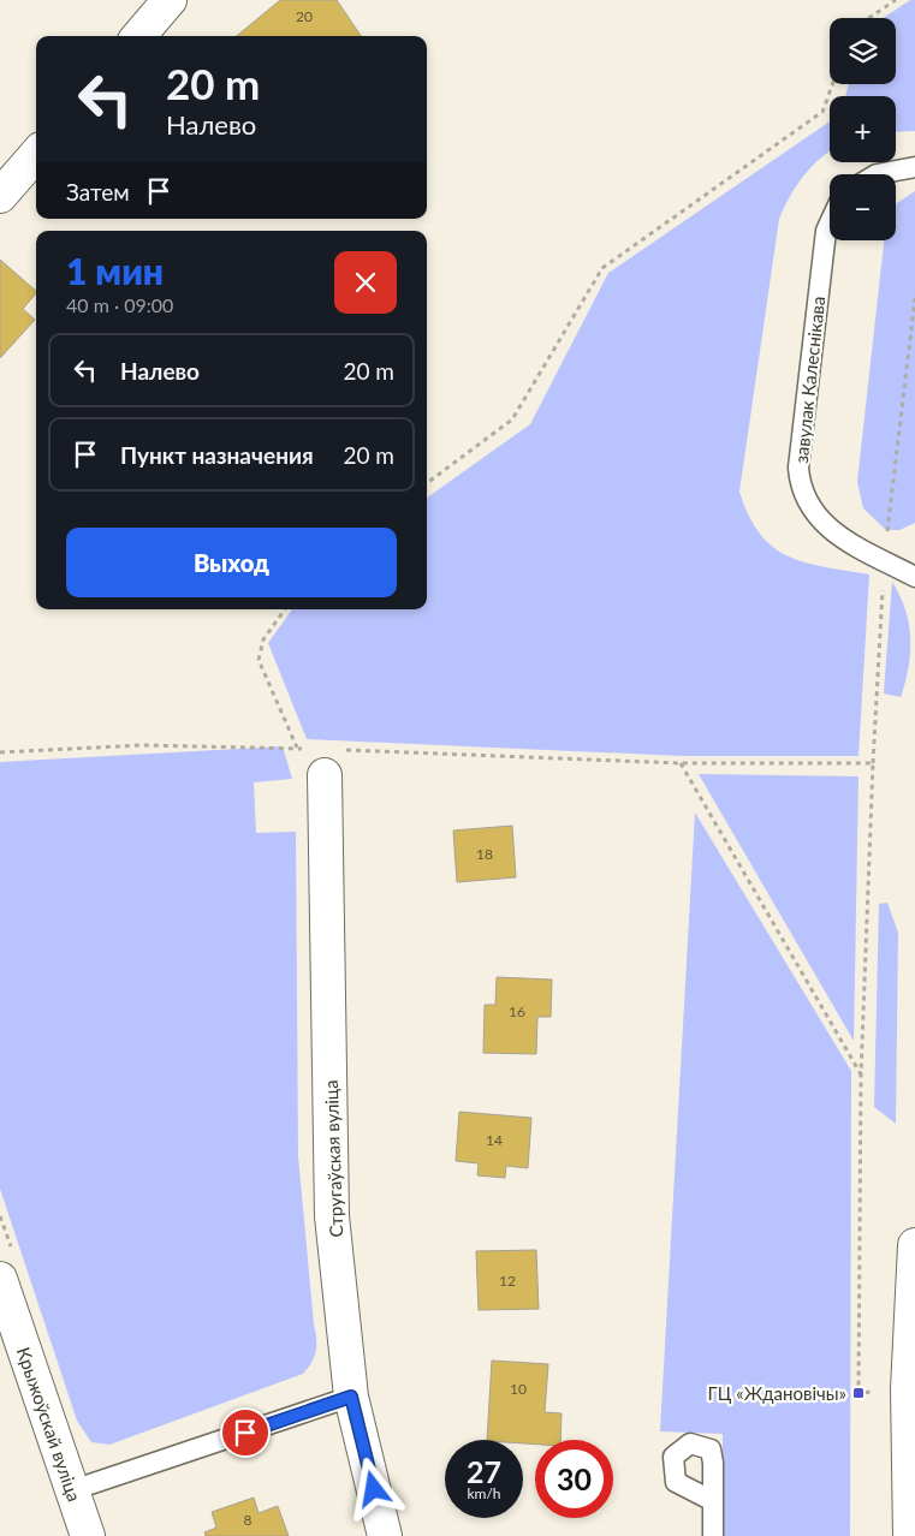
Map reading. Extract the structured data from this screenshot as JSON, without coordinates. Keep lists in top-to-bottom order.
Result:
{
  "streets": {
    "street": ["Стругаўская вуліца", "Крыжоўскай вуліца"],
    "lane": ["завулак Калеснікава"]
  },
  "places": {
    "transit": ["ГЦ «Ждановічы»"]
  },
  "house_numbers": [
    "20",
    "18",
    "16",
    "14",
    "12",
    "10",
    "8"
  ],
  "page": {
    "map_buttons": ["+", "−"],
    "turn": ["20 m", "Налево"],
    "then": "Затем",
    "heading": ["1 мин", "40 m · 09:00"],
    "list": [
      {
        "name": "Налево",
        "value": "20 m"
      },
      {
        "name": "Пункт назначения",
        "value": "20 m"
      }
    ],
    "buttons": "Выход",
    "speed": "27 km/h",
    "limit": "30"
  }
}
